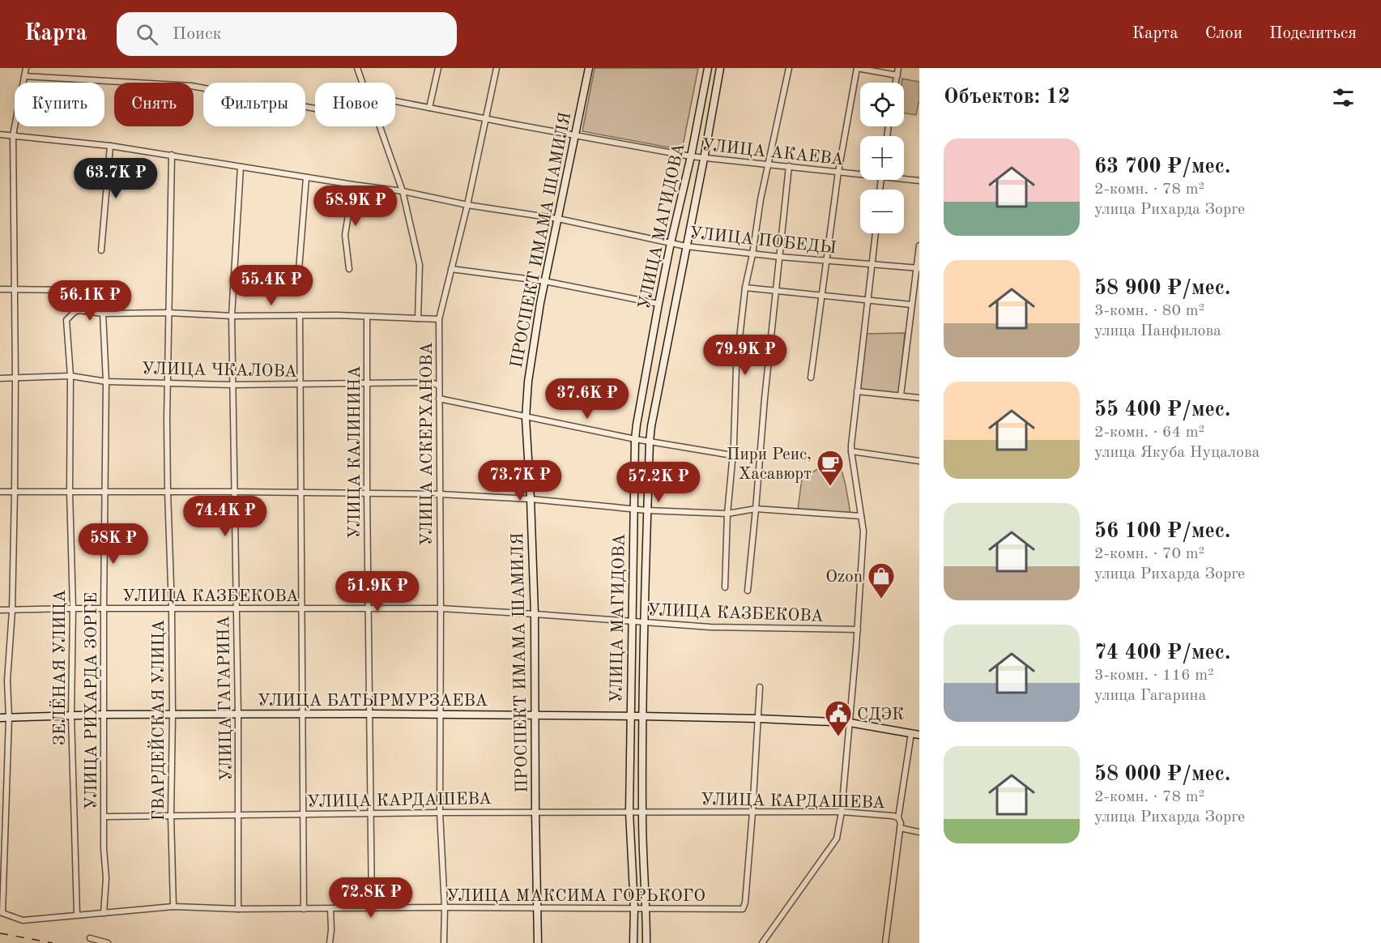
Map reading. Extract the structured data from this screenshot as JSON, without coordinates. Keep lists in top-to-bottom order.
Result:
{
  "streets": {
    "main road": ["УЛИЦА МАГИДОВА", "ПРОСПЕКТ ИМАМА ШАМИЛЯ", "УЛИЦА БАТЫРМУРЗАЕВА"],
    "street": [
      "УЛИЦА АКАЕВА",
      "УЛИЦА ПОБЕДЫ",
      "УЛИЦА ЧКАЛОВА",
      "УЛИЦА АСКЕРХАНОВА",
      "УЛИЦА КАЛИНИНА",
      "УЛИЦА КАЗБЕКОВА",
      "ЗЕЛЁНАЯ УЛИЦА",
      "УЛИЦА ГАГАРИНА",
      "УЛИЦА РИХАРДА ЗОРГЕ",
      "ГВАРДЕЙСКАЯ УЛИЦА",
      "УЛИЦА КАРДАШЕВА",
      "УЛИЦА МАКСИМА ГОРЬКОГО"
    ]
  },
  "crossings": [
    ["УЛИЦА АКАЕВА", "УЛИЦА МАГИДОВА"],
    ["УЛИЦА АКАЕВА", "ПРОСПЕКТ ИМАМА ШАМИЛЯ"],
    ["УЛИЦА АКАЕВА", "УЛИЦА АСКЕРХАНОВА"],
    ["УЛИЦА МАГИДОВА", "УЛИЦА ПОБЕДЫ"],
    ["УЛИЦА МАГИДОВА", "УЛИЦА КАЗБЕКОВА"],
    ["УЛИЦА МАГИДОВА", "УЛИЦА БАТЫРМУРЗАЕВА"],
    ["УЛИЦА МАГИДОВА", "УЛИЦА КАРДАШЕВА"],
    ["УЛИЦА МАГИДОВА", "УЛИЦА МАКСИМА ГОРЬКОГО"],
    ["ПРОСПЕКТ ИМАМА ШАМИЛЯ", "УЛИЦА ПОБЕДЫ"],
    ["ПРОСПЕКТ ИМАМА ШАМИЛЯ", "УЛИЦА КАЗБЕКОВА"],
    ["ПРОСПЕКТ ИМАМА ШАМИЛЯ", "УЛИЦА БАТЫРМУРЗАЕВА"],
    ["ПРОСПЕКТ ИМАМА ШАМИЛЯ", "УЛИЦА КАРДАШЕВА"],
    ["ПРОСПЕКТ ИМАМА ШАМИЛЯ", "УЛИЦА МАКСИМА ГОРЬКОГО"],
    ["УЛИЦА ПОБЕДЫ", "УЛИЦА АСКЕРХАНОВА"],
    ["УЛИЦА ПОБЕДЫ", "УЛИЦА ГАГАРИНА"],
    ["УЛИЦА ПОБЕДЫ", "ГВАРДЕЙСКАЯ УЛИЦА"],
    ["УЛИЦА ЧКАЛОВА", "УЛИЦА АСКЕРХАНОВА"],
    ["УЛИЦА ЧКАЛОВА", "УЛИЦА КАЛИНИНА"],
    ["УЛИЦА ЧКАЛОВА", "ЗЕЛЁНАЯ УЛИЦА"],
    ["УЛИЦА ЧКАЛОВА", "УЛИЦА ГАГАРИНА"],
    ["УЛИЦА ЧКАЛОВА", "УЛИЦА РИХАРДА ЗОРГЕ"],
    ["УЛИЦА ЧКАЛОВА", "ГВАРДЕЙСКАЯ УЛИЦА"],
    ["УЛИЦА АСКЕРХАНОВА", "УЛИЦА КАЗБЕКОВА"],
    ["УЛИЦА АСКЕРХАНОВА", "УЛИЦА БАТЫРМУРЗАЕВА"],
    ["УЛИЦА АСКЕРХАНОВА", "УЛИЦА КАРДАШЕВА"],
    ["УЛИЦА АСКЕРХАНОВА", "УЛИЦА МАКСИМА ГОРЬКОГО"],
    ["УЛИЦА КАЛИНИНА", "УЛИЦА КАЗБЕКОВА"],
    ["УЛИЦА КАЛИНИНА", "УЛИЦА БАТЫРМУРЗАЕВА"],
    ["УЛИЦА КАЛИНИНА", "УЛИЦА КАРДАШЕВА"],
    ["УЛИЦА КАЛИНИНА", "УЛИЦА МАКСИМА ГОРЬКОГО"],
    ["УЛИЦА КАЗБЕКОВА", "ЗЕЛЁНАЯ УЛИЦА"],
    ["УЛИЦА КАЗБЕКОВА", "УЛИЦА ГАГАРИНА"],
    ["УЛИЦА КАЗБЕКОВА", "УЛИЦА РИХАРДА ЗОРГЕ"],
    ["УЛИЦА КАЗБЕКОВА", "ГВАРДЕЙСКАЯ УЛИЦА"],
    ["ЗЕЛЁНАЯ УЛИЦА", "УЛИЦА БАТЫРМУРЗАЕВА"],
    ["ЗЕЛЁНАЯ УЛИЦА", "УЛИЦА МАКСИМА ГОРЬКОГО"],
    ["УЛИЦА ГАГАРИНА", "УЛИЦА БАТЫРМУРЗАЕВА"],
    ["УЛИЦА ГАГАРИНА", "УЛИЦА КАРДАШЕВА"],
    ["УЛИЦА ГАГАРИНА", "УЛИЦА МАКСИМА ГОРЬКОГО"],
    ["УЛИЦА БАТЫРМУРЗАЕВА", "УЛИЦА РИХАРДА ЗОРГЕ"],
    ["УЛИЦА БАТЫРМУРЗАЕВА", "ГВАРДЕЙСКАЯ УЛИЦА"],
    ["УЛИЦА РИХАРДА ЗОРГЕ", "УЛИЦА КАРДАШЕВА"],
    ["УЛИЦА РИХАРДА ЗОРГЕ", "УЛИЦА МАКСИМА ГОРЬКОГО"],
    ["ГВАРДЕЙСКАЯ УЛИЦА", "УЛИЦА КАРДАШЕВА"],
    ["ГВАРДЕЙСКАЯ УЛИЦА", "УЛИЦА МАКСИМА ГОРЬКОГО"],
    ["УЛИЦА КАРДАШЕВА", "УЛИЦА МАКСИМА ГОРЬКОГО"]
  ],
  "places": {
    "cafe": ["Пири Реис, Хасавюрт"],
    "shop": ["Ozon"],
    "public building": ["СДЭК"]
  },
  "page": {
    "header": "Карта",
    "search": "Поиск",
    "nav": ["Карта", "Слои", "Поделиться"],
    "heading": "Объектов: 12",
    "map_buttons": ["+", "−"],
    "chip": [
      "Купить",
      "Снять",
      "Фильтры",
      "Новое"
    ],
    "list": [
      {
        "name": "63 700 ₽/мес.",
        "note": "2-комн. · 78 m² · улица Рихарда Зорге"
      },
      {
        "name": "58 900 ₽/мес.",
        "note": "3-комн. · 80 m² · улица Панфилова"
      },
      {
        "name": "55 400 ₽/мес.",
        "note": "2-комн. · 64 m² · улица Якуба Нуцалова"
      },
      {
        "name": "56 100 ₽/мес.",
        "note": "2-комн. · 70 m² · улица Рихарда Зорге"
      },
      {
        "name": "74 400 ₽/мес.",
        "note": "3-комн. · 116 m² · улица Гагарина"
      },
      {
        "name": "58 000 ₽/мес.",
        "note": "2-комн. · 78 m² · улица Рихарда Зорге"
      }
    ],
    "price": [
      "63.7K ₽",
      "58.9K ₽",
      "55.4K ₽",
      "56.1K ₽",
      "79.9K ₽",
      "37.6K ₽",
      "73.7K ₽",
      "57.2K ₽",
      "74.4K ₽",
      "58K ₽",
      "51.9K ₽",
      "72.8K ₽"
    ]
  }
}
